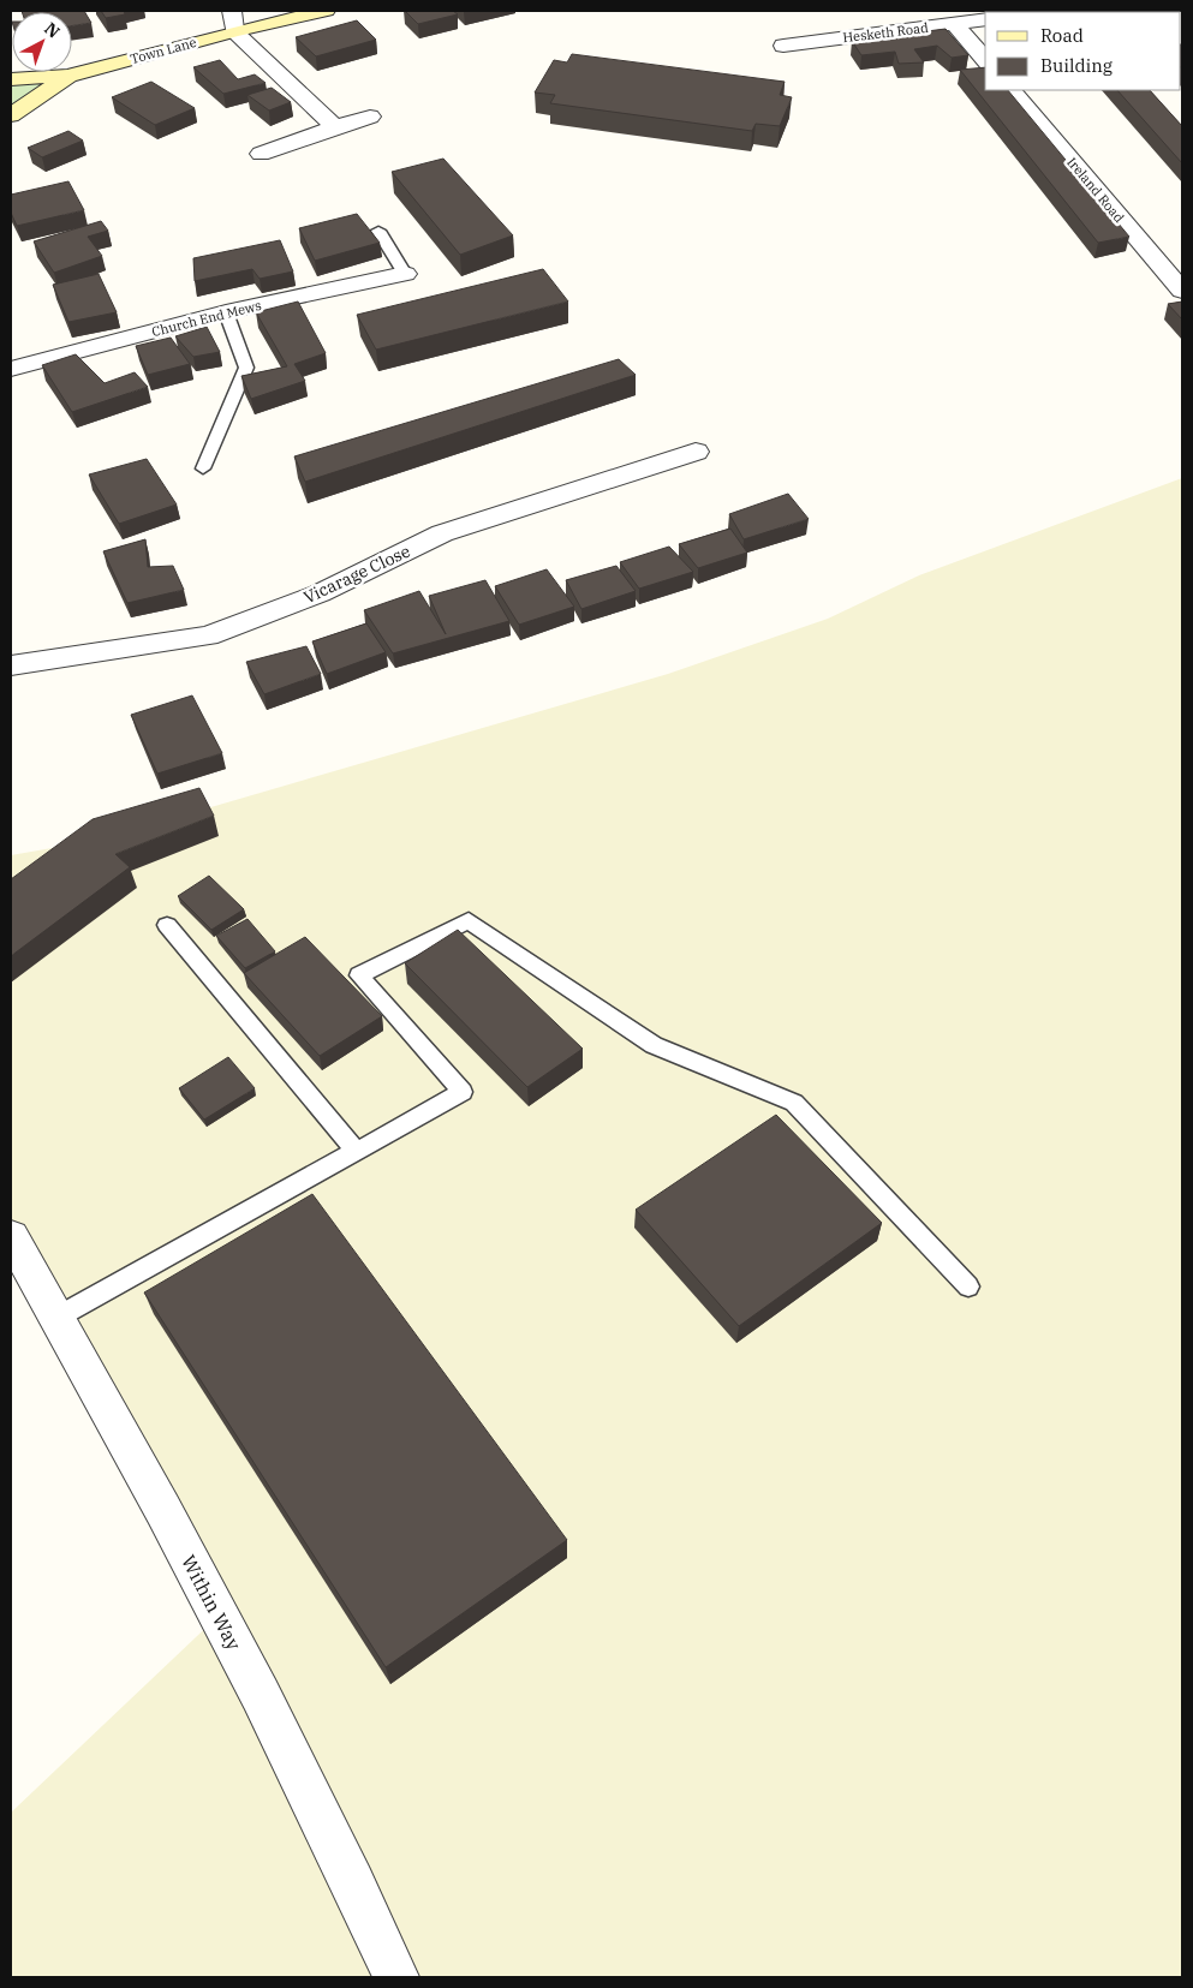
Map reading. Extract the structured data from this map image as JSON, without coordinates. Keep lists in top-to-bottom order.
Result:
{
  "streets": {
    "street": [
      "Hesketh Road",
      "Town Lane",
      "Ireland Road",
      "Church End Mews",
      "Vicarage Close",
      "Within Way"
    ]
  },
  "legend": ["Road", "Building"],
  "north": "top right"
}
